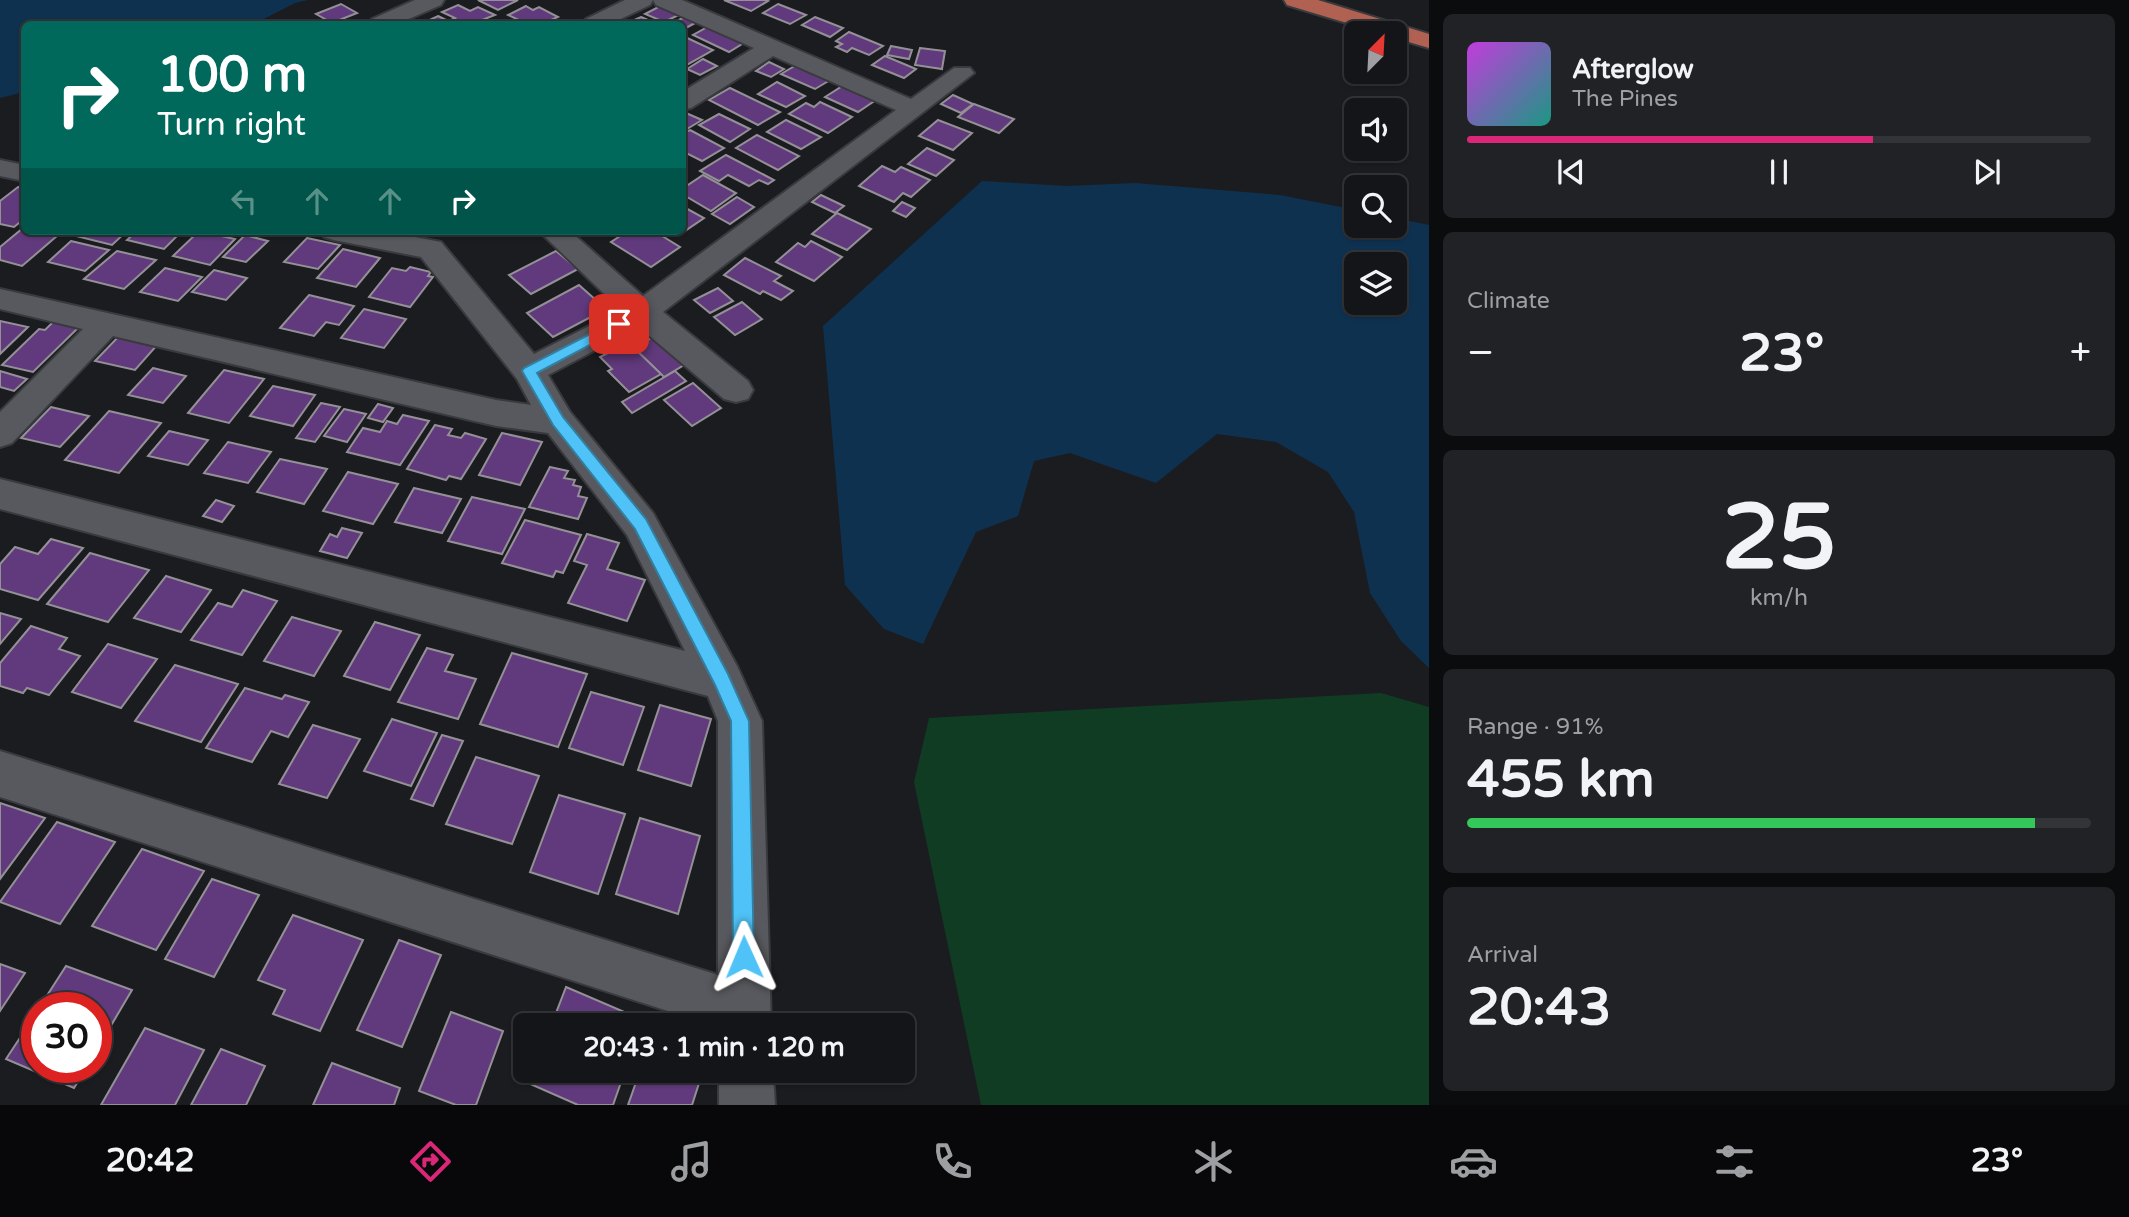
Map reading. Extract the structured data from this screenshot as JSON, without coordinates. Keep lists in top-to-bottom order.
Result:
{
  "north": "top right",
  "page": {
    "turn": ["100 m", "Turn right"],
    "song": ["Afterglow", "The Pines"],
    "tile": [
      "Climate",
      ["25", "km/h"],
      ["Range · 91%", "455 km"],
      ["Arrival", "20:43"]
    ],
    "heat": ["−", "23°", "+"],
    "limit": "30",
    "trip": "20:43 · 1 min · 120 m",
    "tabs": ["20:42", "23°"]
  }
}
